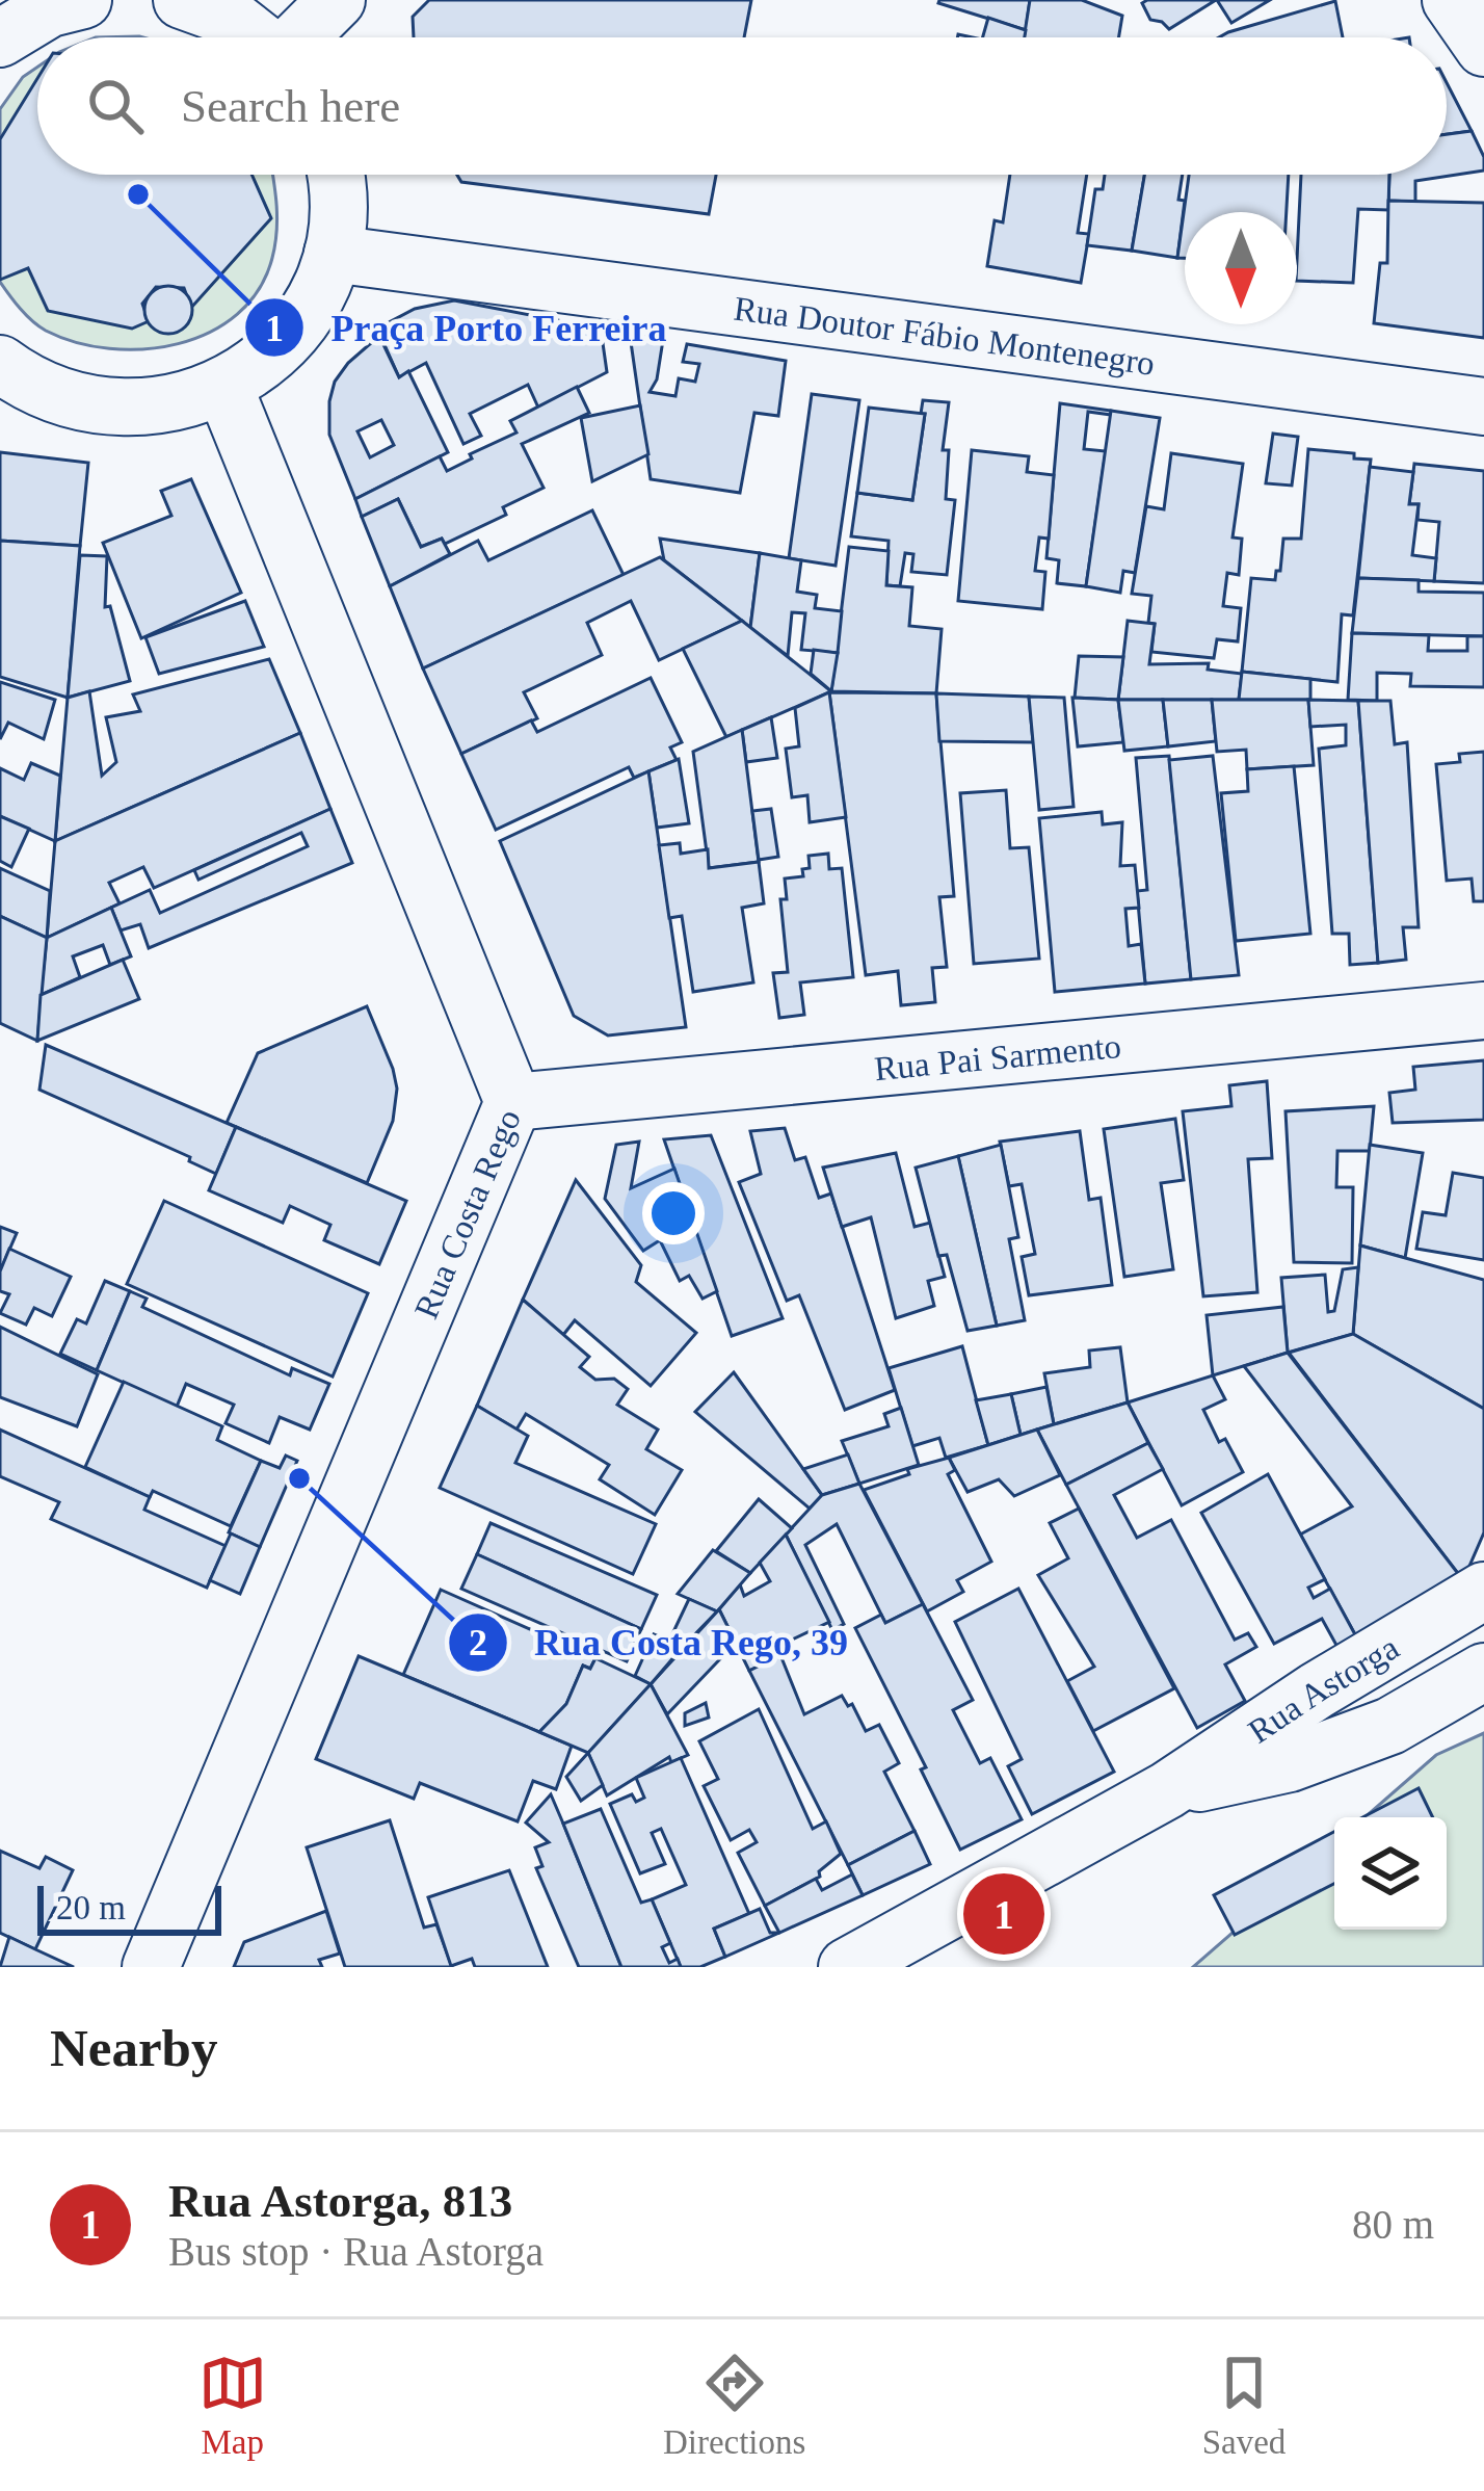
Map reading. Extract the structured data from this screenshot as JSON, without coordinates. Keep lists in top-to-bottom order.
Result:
{
  "streets": {
    "street": [
      "Rua Doutor Fábio Montenegro",
      "Rua Pai Sarmento",
      "Rua Costa Rego",
      "Rua Astorga"
    ]
  },
  "crossings": [
    ["Rua Pai Sarmento", "Rua Costa Rego"]
  ],
  "places": ["Praça Porto Ferreira", "Rua Costa Rego, 39"],
  "scale_bar": "20 m",
  "north": "bottom",
  "page": {
    "search": "Search here",
    "pins": "1",
    "scale": "20 m",
    "heading": "Nearby",
    "list": [
      {
        "mark": "1",
        "name": "Rua Astorga, 813",
        "note": "Bus stop · Rua Astorga",
        "value": "80 m"
      }
    ],
    "nav": ["Map", "Directions", "Saved"]
  }
}
